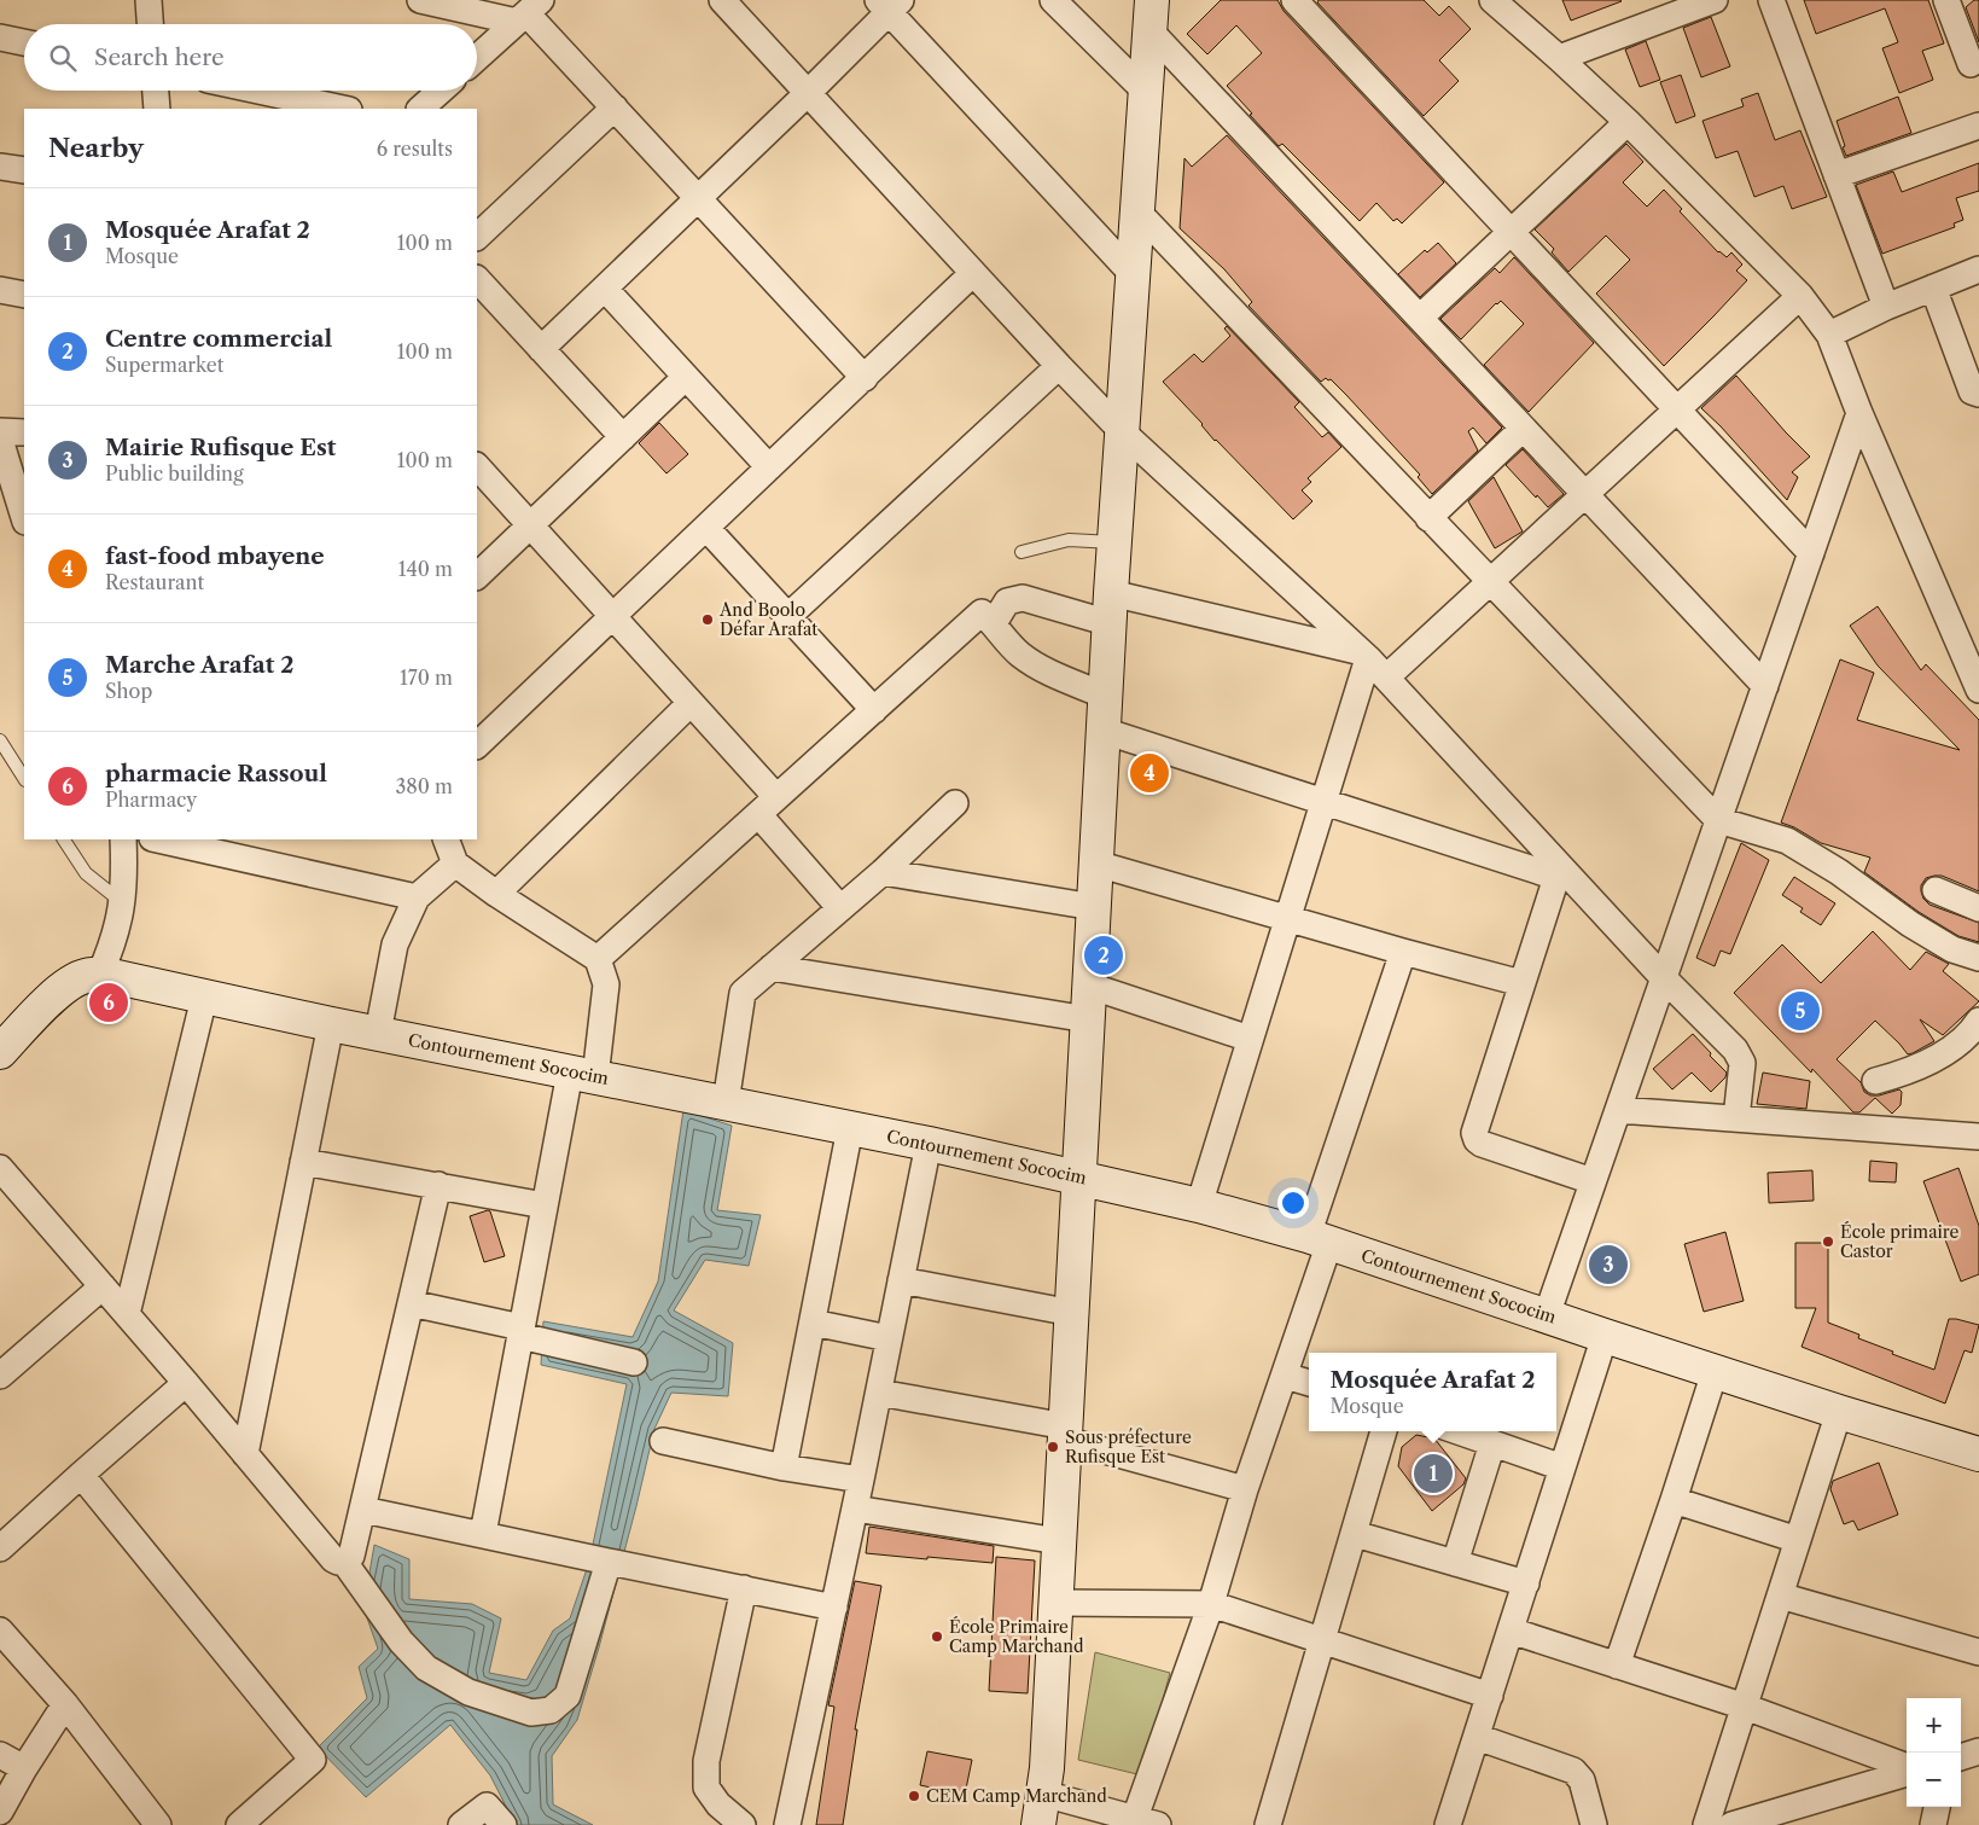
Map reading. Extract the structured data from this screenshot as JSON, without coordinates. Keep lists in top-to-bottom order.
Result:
{
  "streets": {
    "street": ["Contournement Sococim"]
  },
  "places": [
    "And Boolo Défar Arafat",
    "École primaire Castor",
    "Sous préfecture Rufisque Est",
    "École Primaire Camp Marchand",
    "CEM Camp Marchand"
  ],
  "page": {
    "search": "Search here",
    "heading": ["Nearby", "6 results"],
    "list": [
      {
        "mark": "1",
        "name": "Mosquée Arafat 2",
        "note": "Mosque",
        "value": "100 m"
      },
      {
        "mark": "2",
        "name": "Centre commercial",
        "note": "Supermarket",
        "value": "100 m"
      },
      {
        "mark": "3",
        "name": "Mairie Rufisque Est",
        "note": "Public building",
        "value": "100 m"
      },
      {
        "mark": "4",
        "name": "fast-food mbayene",
        "note": "Restaurant",
        "value": "140 m"
      },
      {
        "mark": "5",
        "name": "Marche Arafat 2",
        "note": "Shop",
        "value": "170 m"
      },
      {
        "mark": "6",
        "name": "pharmacie Rassoul",
        "note": "Pharmacy",
        "value": "380 m"
      }
    ],
    "pins": [
      "4",
      "2",
      "6",
      "5",
      "3",
      "1"
    ],
    "popup": ["Mosquée Arafat 2", "Mosque"],
    "map_buttons": ["+", "−"]
  }
}
